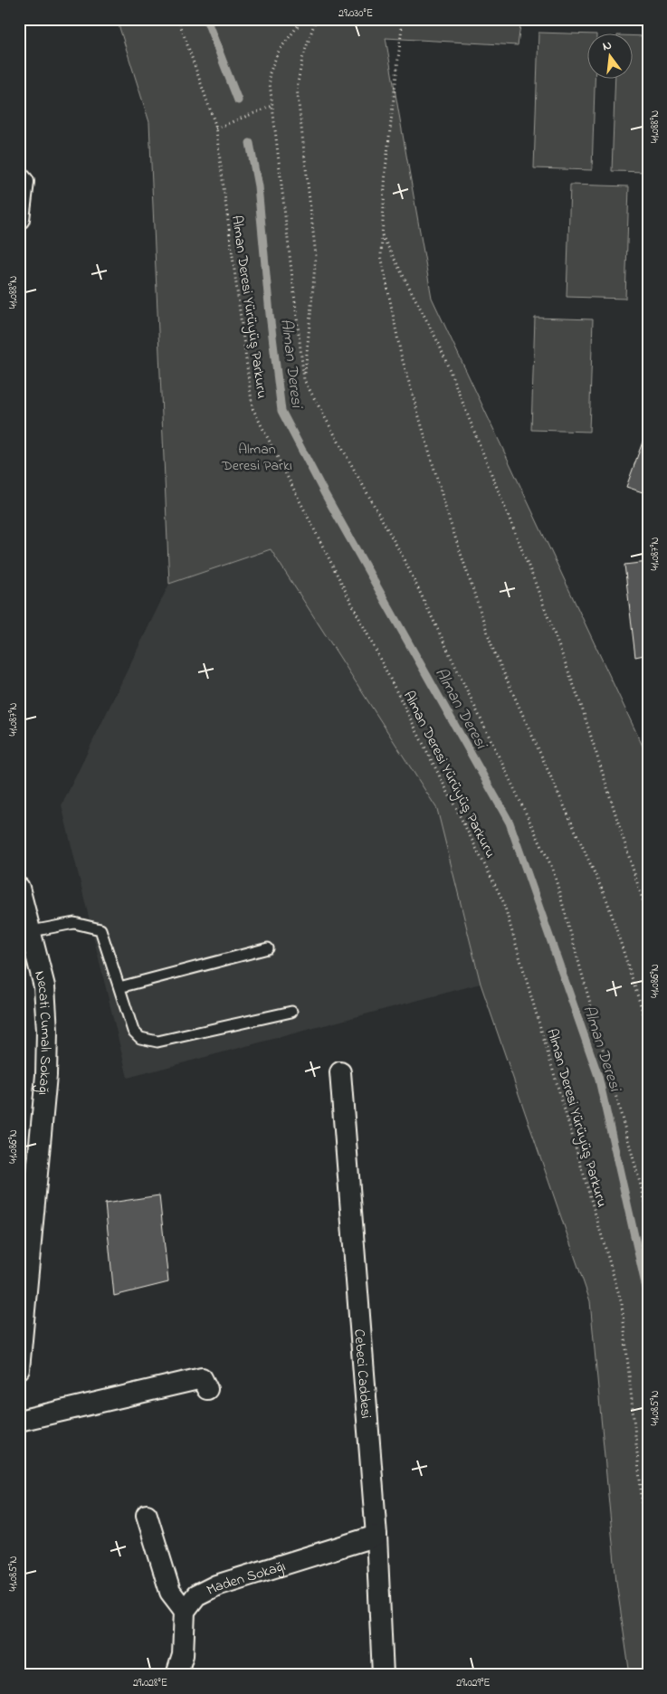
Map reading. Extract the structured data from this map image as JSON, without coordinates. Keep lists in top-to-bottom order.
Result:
{
  "streets": {
    "street": ["Necati Cumalı Sokağı", "Cebeci Caddesi", "Maden Sokağı"],
    "path": ["Alman Deresi Yürüyüş Parkuru"]
  },
  "crossings": [
    ["Cebeci Caddesi", "Maden Sokağı"]
  ],
  "water": ["Alman Deresi"],
  "parks": ["Alman Deresi Parkı"],
  "north": "top",
  "coordinates": [
    "29.030°E",
    "41.088°N",
    "41.087°N",
    "41.086°N",
    "41.085°N",
    "29.028°E",
    "29.029°E"
  ]
}
